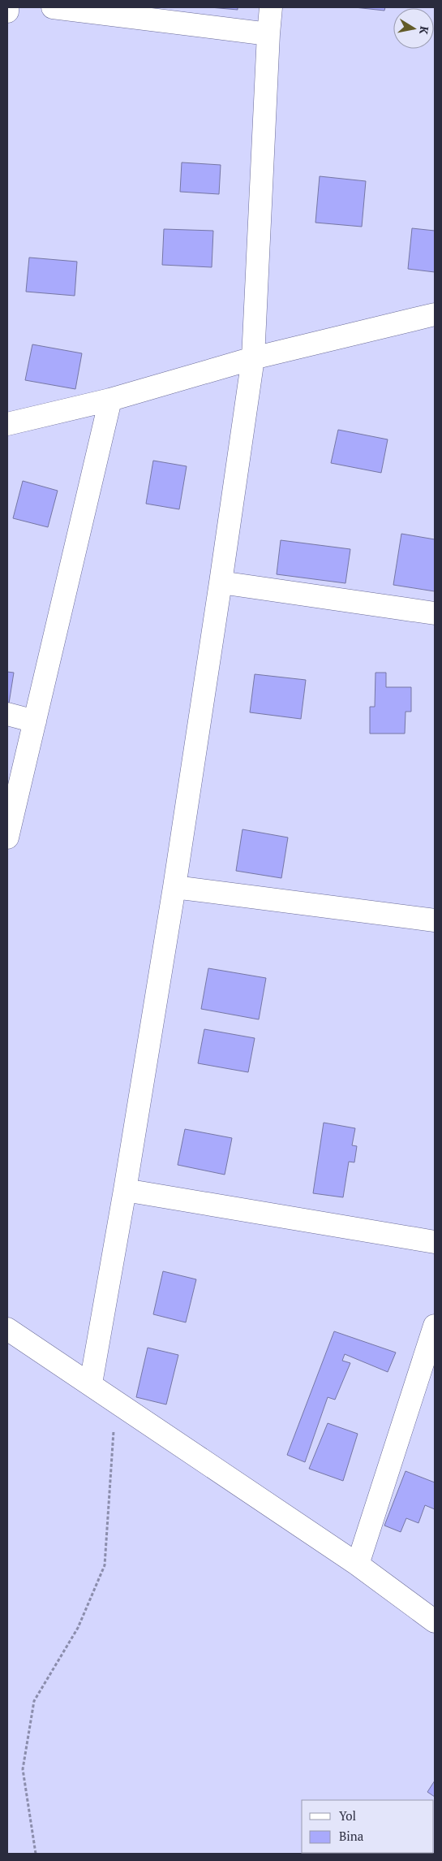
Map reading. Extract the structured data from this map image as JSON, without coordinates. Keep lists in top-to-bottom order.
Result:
{
  "legend": ["Yol", "Bina"],
  "north": "right"
}
